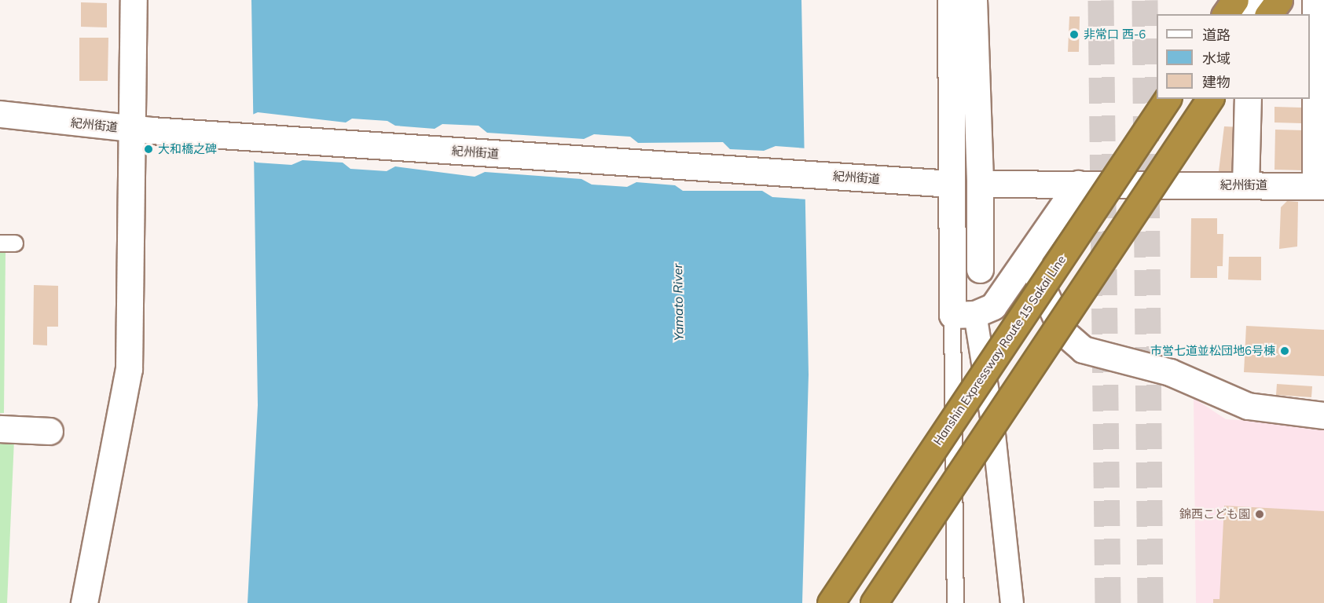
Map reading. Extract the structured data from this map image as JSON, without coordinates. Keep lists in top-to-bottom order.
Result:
{
  "streets": {
    "highway": ["Hanshin Expressway Route 15 Sakai Line"],
    "street": ["紀州街道"]
  },
  "water": ["Yamato River"],
  "places": [
    "非常口 西-6",
    "大和橋之碑",
    "市営七道並松団地6号棟",
    "錦西こども園"
  ],
  "legend": ["道路", "水域", "建物"]
}
